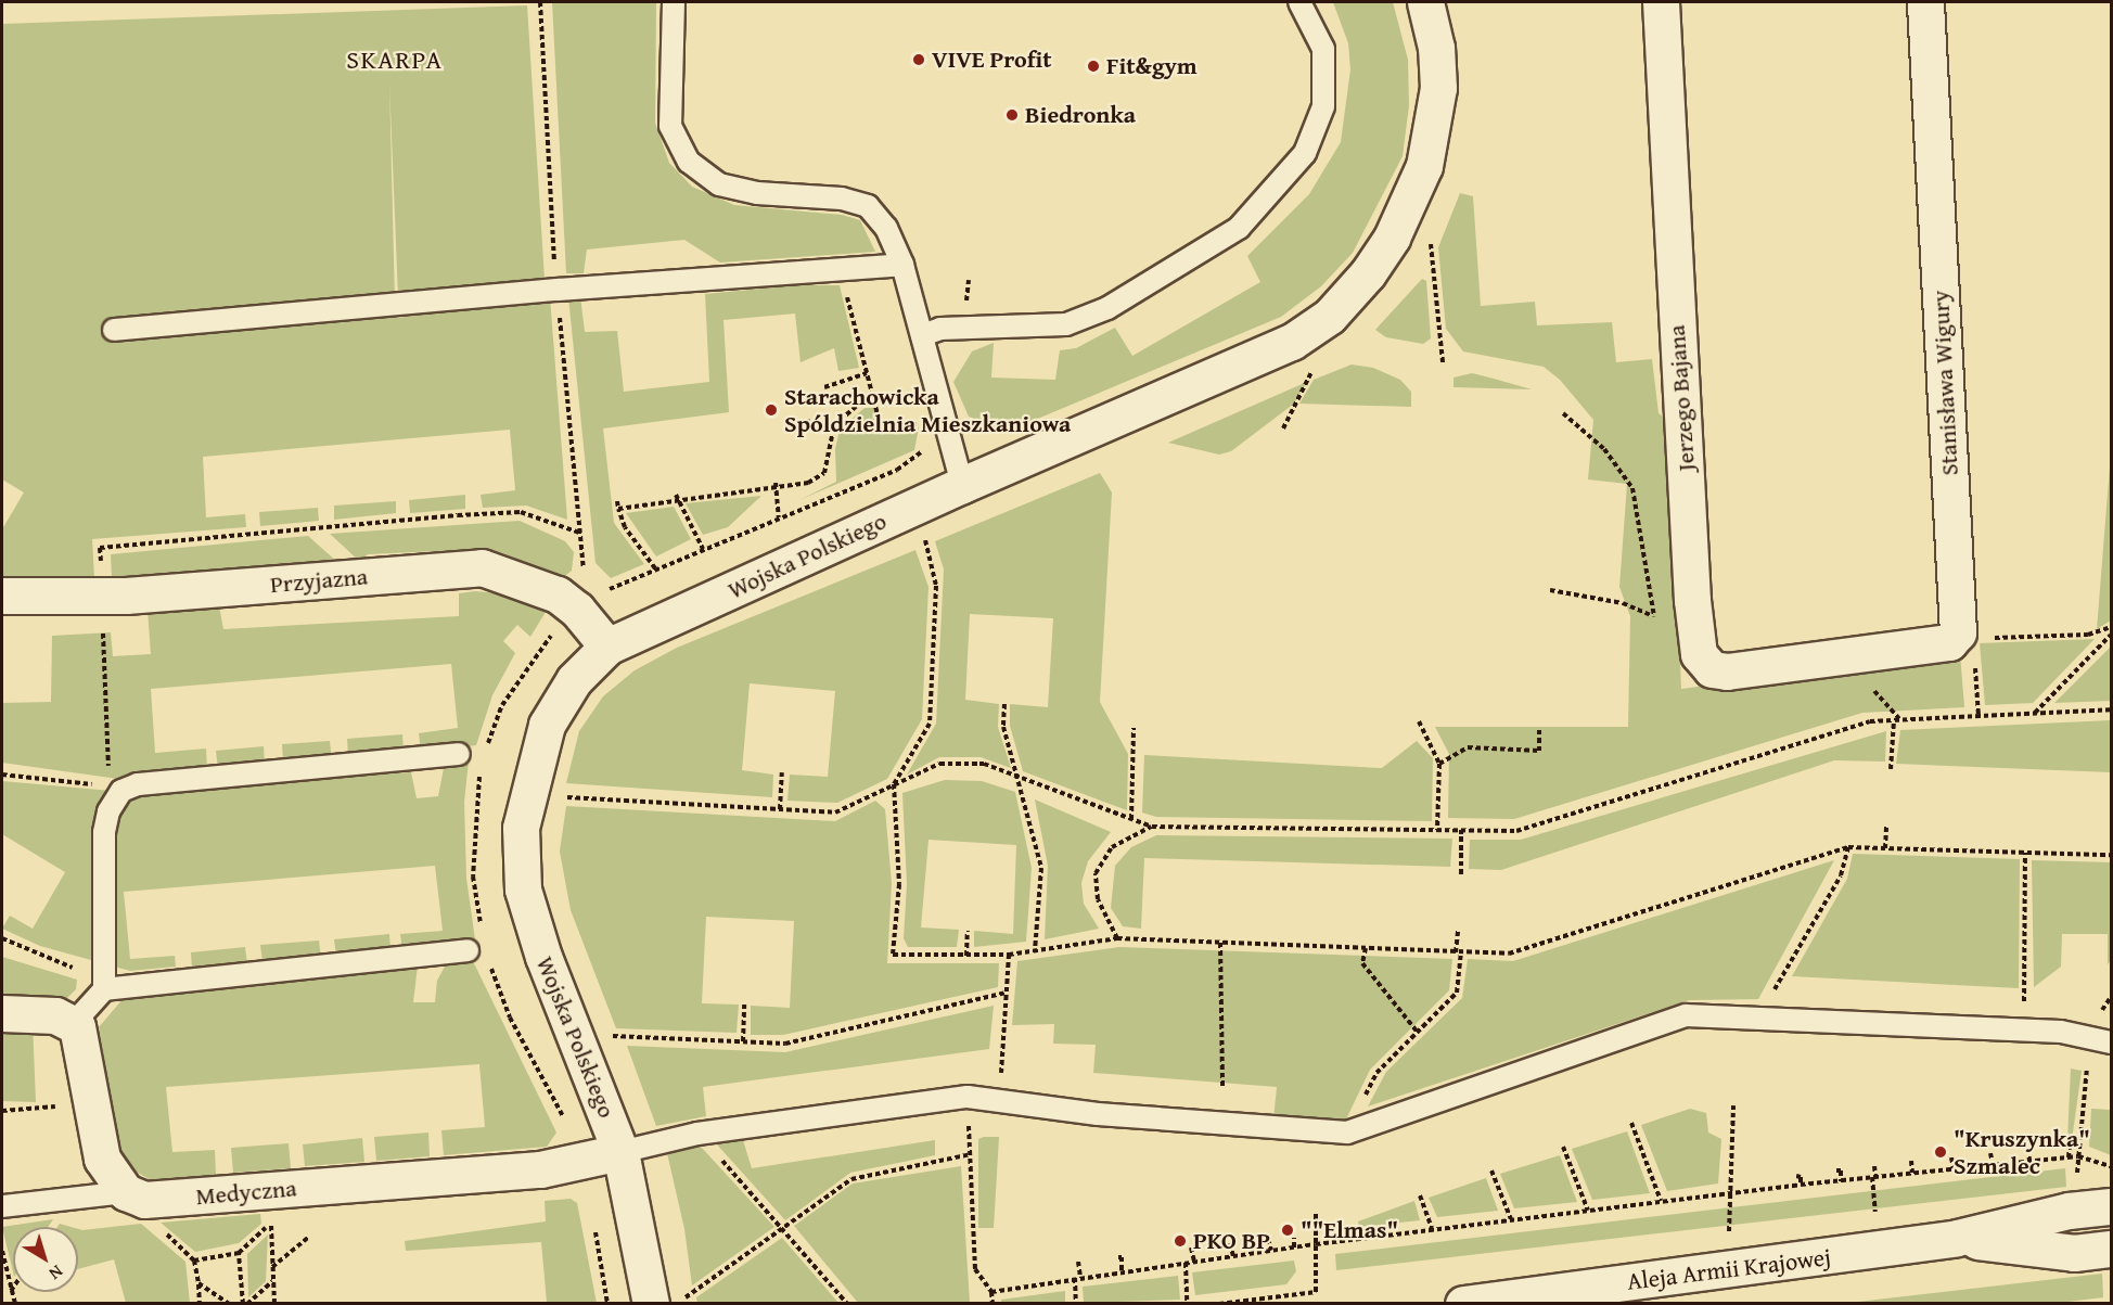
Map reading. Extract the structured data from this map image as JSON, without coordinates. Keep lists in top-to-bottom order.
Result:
{
  "streets": {
    "street": [
      "Stanisława Wigury",
      "Jerzego Bajana",
      "Wojska Polskiego",
      "Przyjazna",
      "Medyczna",
      "Aleja Armii Krajowej"
    ]
  },
  "crossings": [
    ["Wojska Polskiego", "Przyjazna"],
    ["Wojska Polskiego", "Medyczna"]
  ],
  "districts": ["SKARPA"],
  "places": [
    "VIVE Profit",
    "Fit&gym",
    "Biedronka",
    "Starachowicka Spóldzielnia Mieszkaniowa",
    "\"Kruszynka\" Szmalec",
    "\"\"Elmas\"",
    "PKO BP"
  ],
  "north": "bottom right"
}
